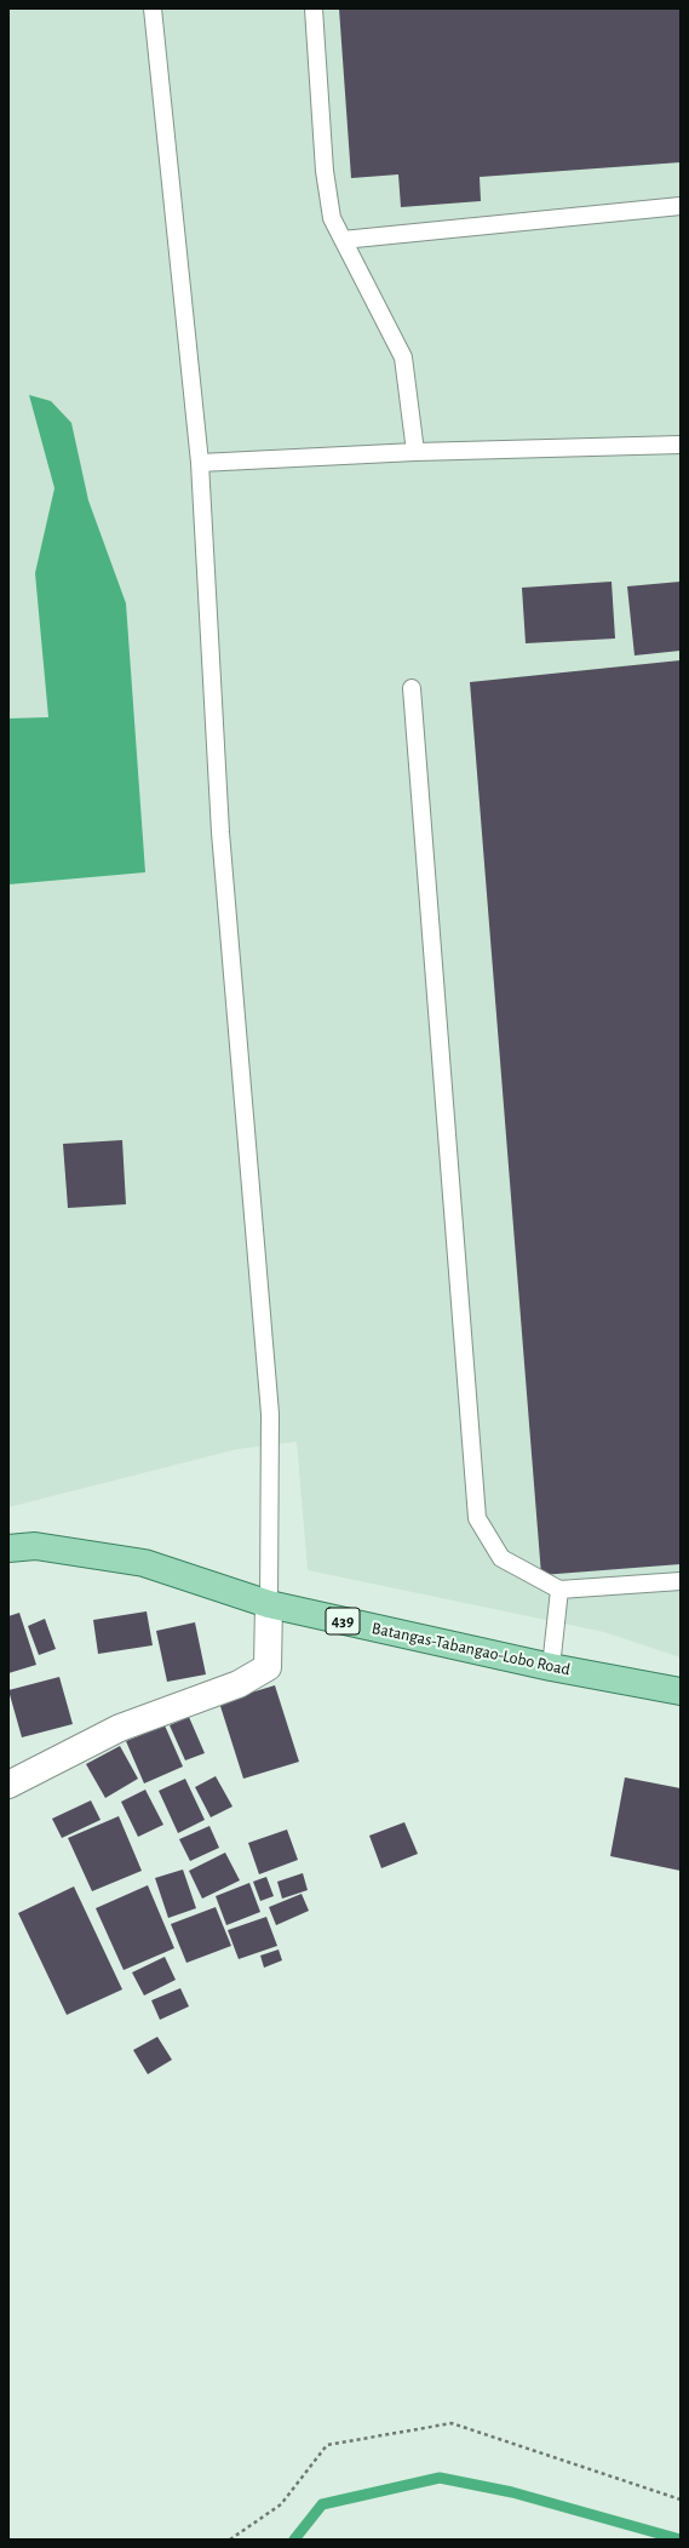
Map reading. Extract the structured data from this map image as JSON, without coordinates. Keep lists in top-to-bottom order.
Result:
{
  "streets": {
    "main road": ["439", "Batangas-Tabangao-Lobo Road"]
  }
}
